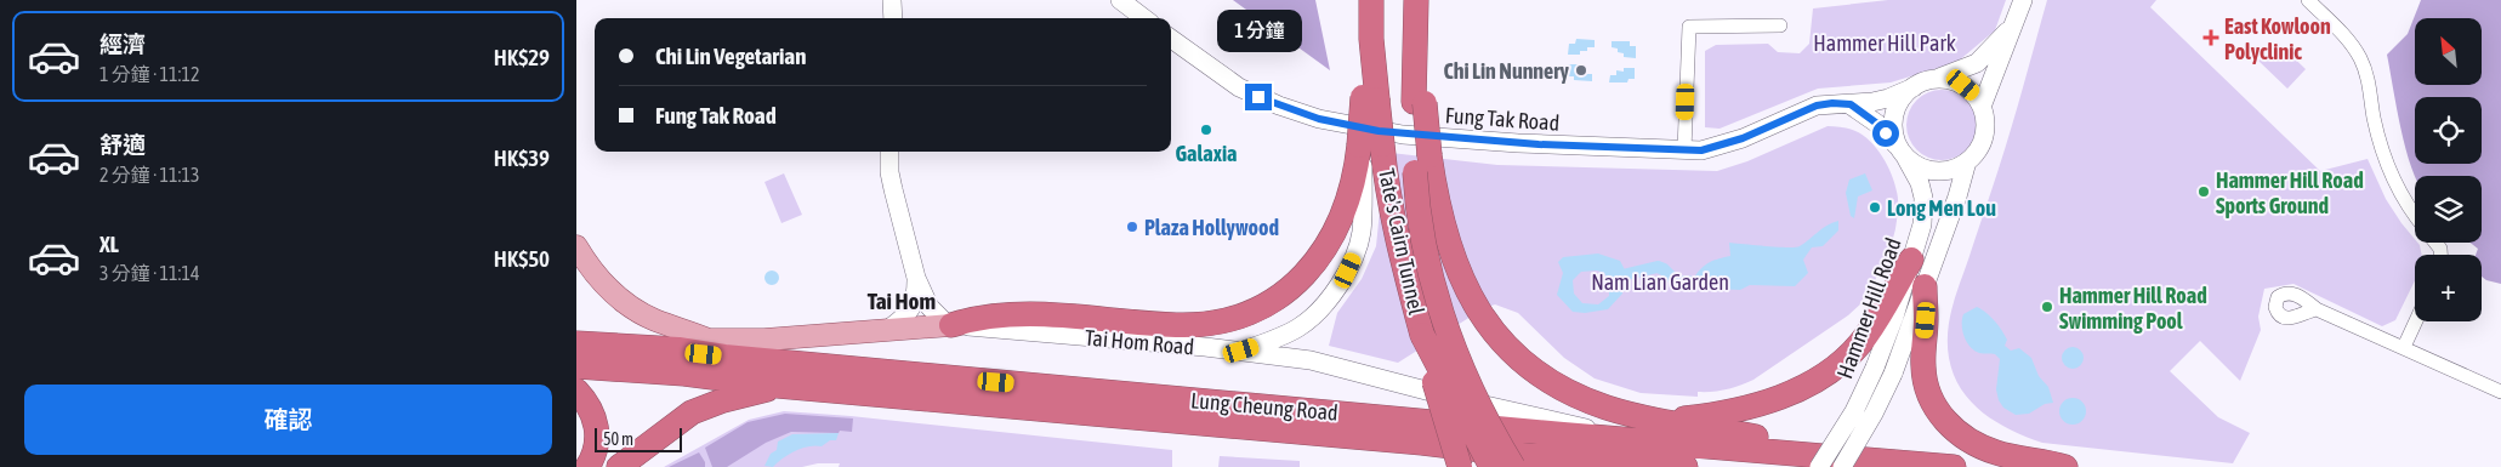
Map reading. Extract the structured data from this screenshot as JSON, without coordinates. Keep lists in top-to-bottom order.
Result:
{
  "streets": {
    "highway": ["Tate's Cairn Tunnel", "Lung Cheung Road"],
    "main road": ["Fung Tak Road", "Hammer Hill Road", "Tai Hom Road"]
  },
  "crossings": [
    ["Fung Tak Road", "Hammer Hill Road"],
    ["Tate's Cairn Tunnel", "Lung Cheung Road"],
    ["Tai Hom Road", "Lung Cheung Road"]
  ],
  "districts": ["Tai Hom"],
  "parks": ["Hammer Hill Park", "Nam Lian Garden"],
  "places": {
    "health": ["East Kowloon Polyclinic"],
    "other": [
      "Chi Lin Nunnery",
      "Galaxia",
      "Hammer Hill Road Sports Ground",
      "Long Men Lou",
      "Plaza Hollywood",
      "Hammer Hill Road Swimming Pool"
    ]
  },
  "scale_bar": "50 m",
  "north": "top left",
  "page": {
    "bubble": "1 分鐘",
    "list": [
      {
        "name": "經濟",
        "note": "1 分鐘 · 11:12",
        "value": "HK$29"
      },
      {
        "name": "舒適",
        "note": "2 分鐘 · 11:13",
        "value": "HK$39"
      },
      {
        "name": "XL",
        "note": "3 分鐘 · 11:14",
        "value": "HK$50"
      }
    ],
    "map_buttons": "+",
    "banner": ["Chi Lin Vegetarian", "Fung Tak Road"],
    "buttons": "確認",
    "scale": "50 m"
  }
}
